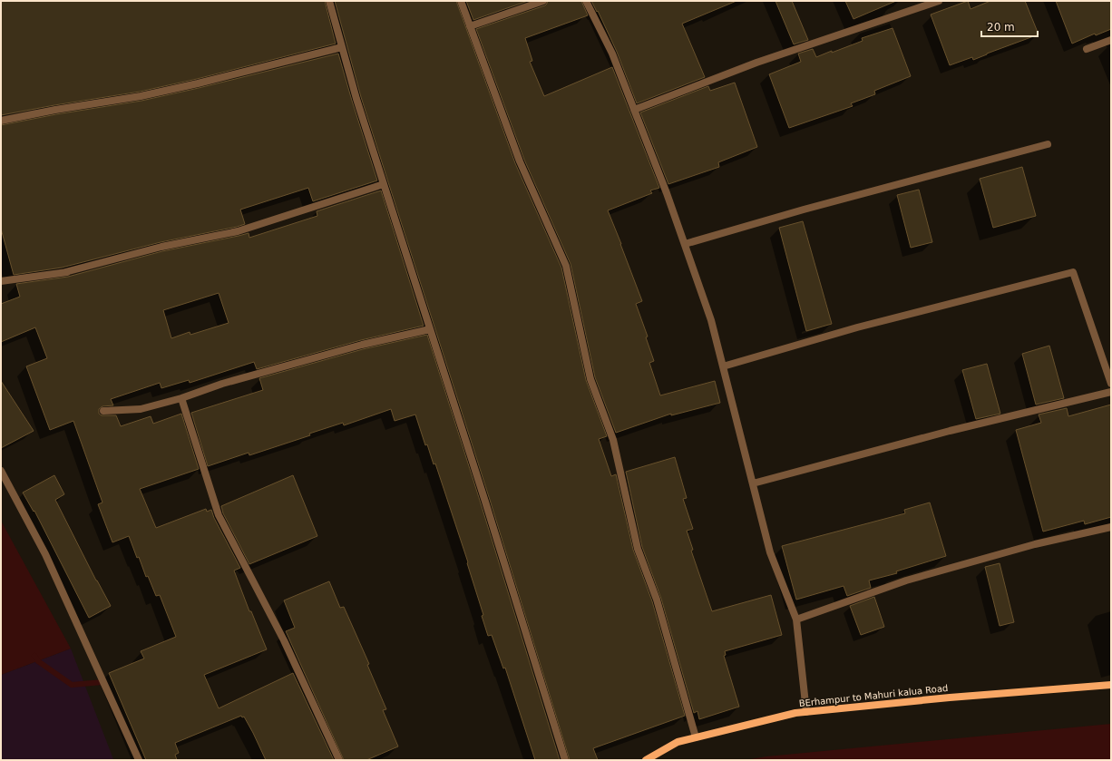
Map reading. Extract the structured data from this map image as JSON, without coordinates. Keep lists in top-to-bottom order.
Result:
{
  "streets": {
    "street": ["BErhampur to Mahuri kalua Road"]
  },
  "scale_bar": "20 m"
}
